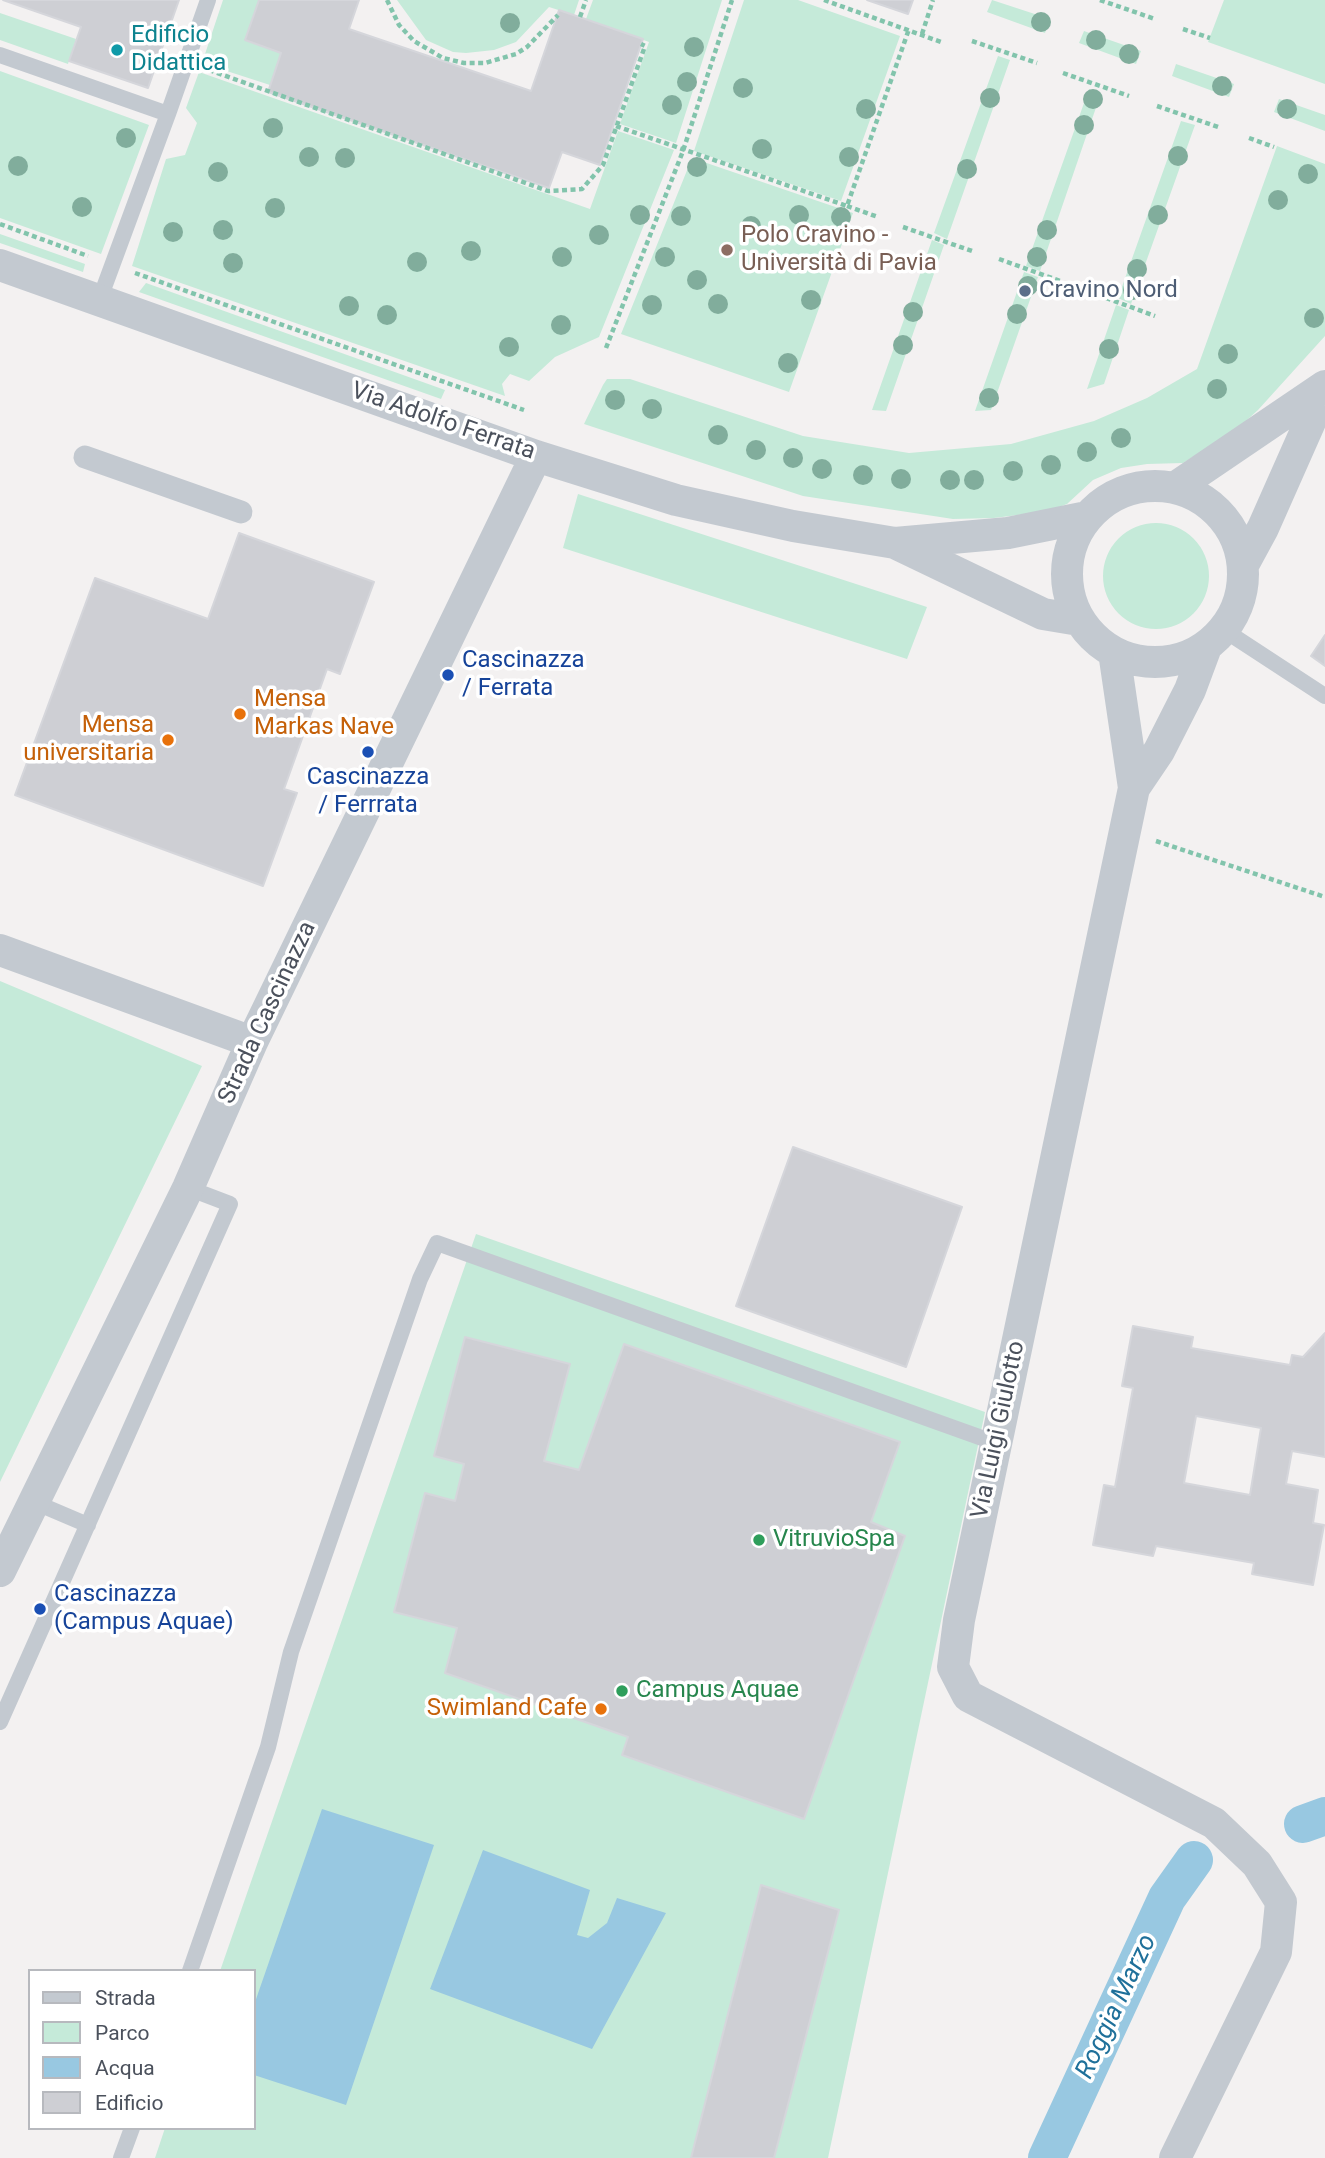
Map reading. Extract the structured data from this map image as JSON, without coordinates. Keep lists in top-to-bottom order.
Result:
{
  "streets": {
    "street": ["Via Adolfo Ferrata", "Strada Cascinazza", "Via Luigi Giulotto"]
  },
  "crossings": [
    ["Via Adolfo Ferrata", "Strada Cascinazza"],
    ["Via Adolfo Ferrata", "Via Luigi Giulotto"]
  ],
  "water": ["Roggia Marzo"],
  "places": [
    "Edificio Didattica",
    "Polo Cravino - Università di Pavia",
    "Cravino Nord",
    "Cascinazza / Ferrata",
    "Mensa Markas Nave",
    "Mensa universitaria",
    "Cascinazza / Ferrrata",
    "VitruvioSpa",
    "Cascinazza (Campus Aquae)",
    "Campus Aquae",
    "Swimland Cafe"
  ],
  "legend": [
    "Strada",
    "Parco",
    "Acqua",
    "Edificio"
  ]
}
